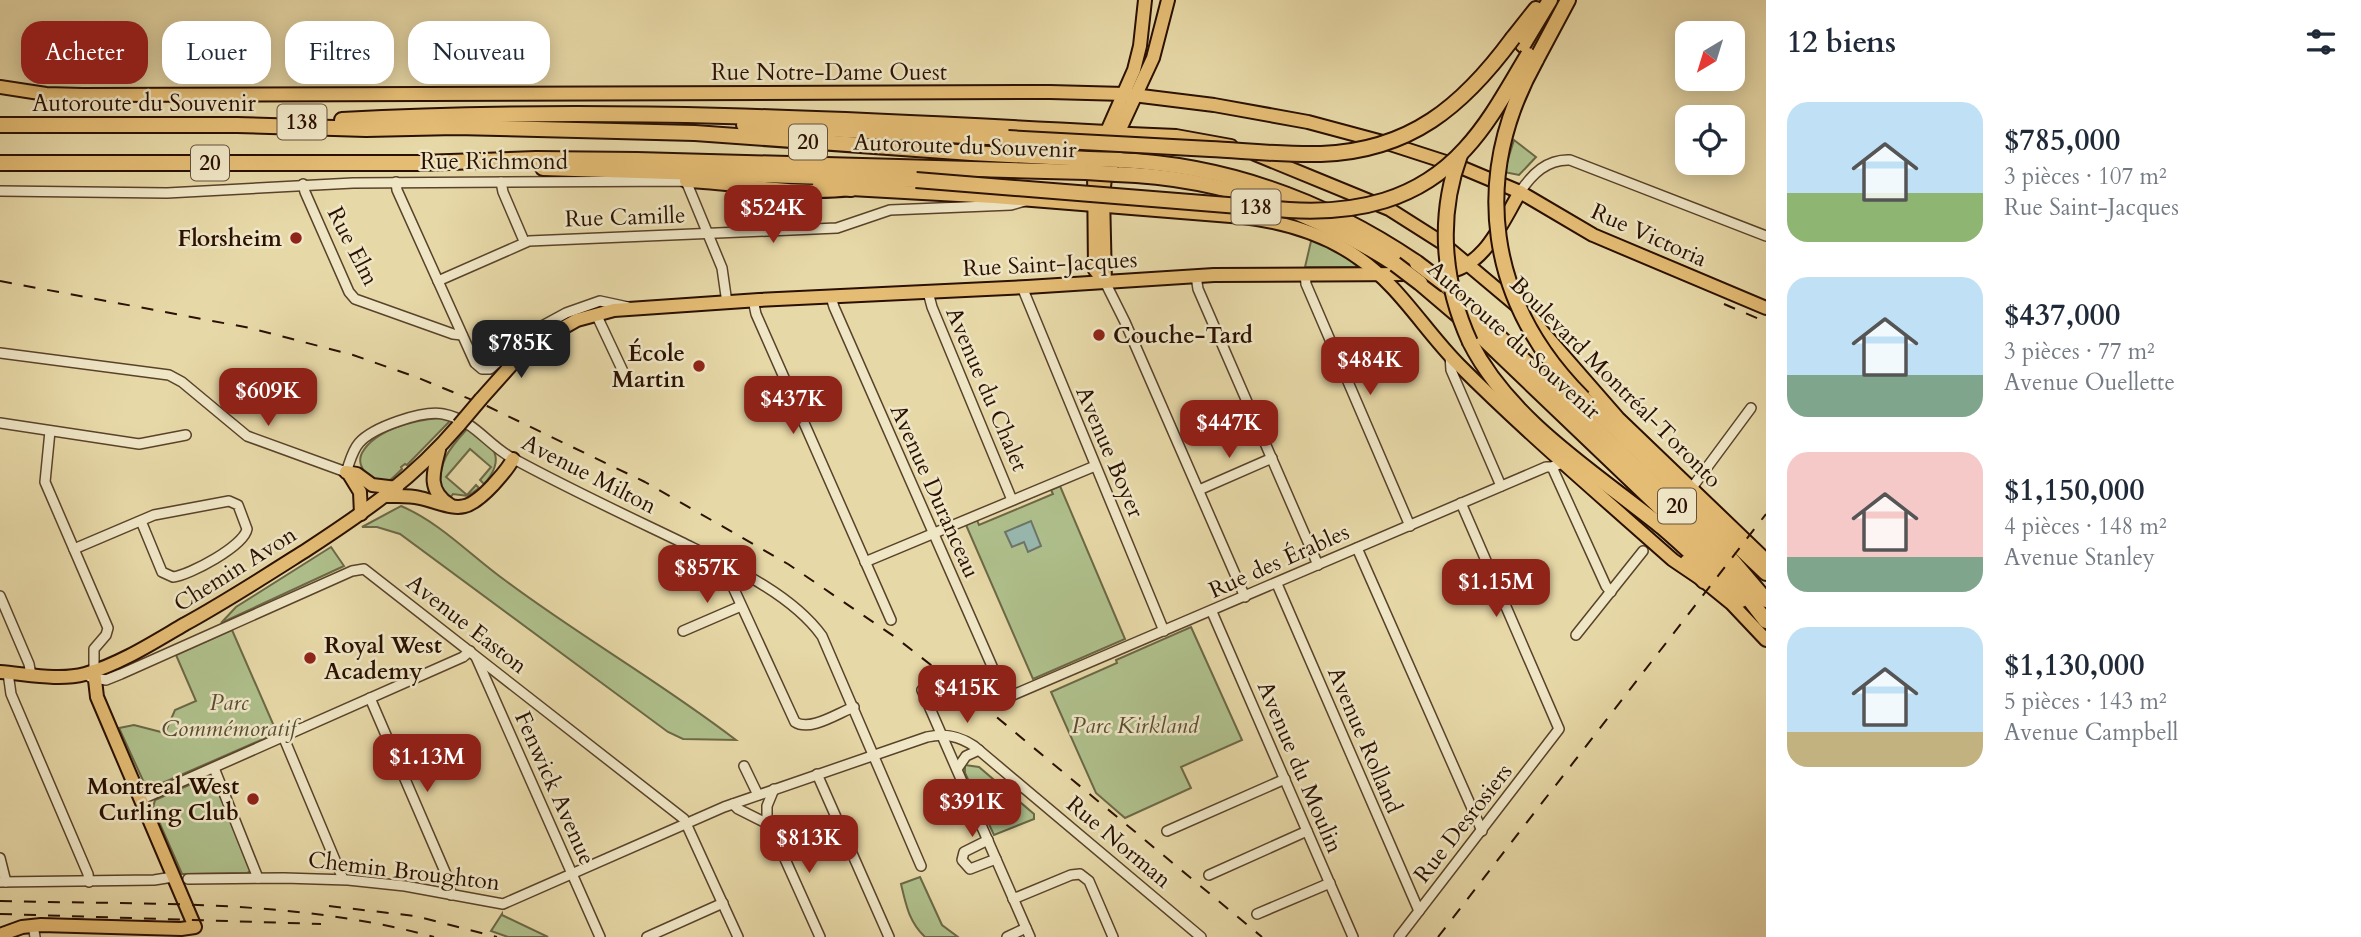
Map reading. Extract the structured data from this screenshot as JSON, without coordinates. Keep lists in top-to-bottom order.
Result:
{
  "streets": {
    "highway": ["Autoroute du Souvenir", "138", "20"],
    "main road": [
      "Rue Notre-Dame Ouest",
      "Rue Victoria",
      "Rue Saint-Jacques",
      "Boulevard Montréal-Toronto",
      "Chemin Avon"
    ],
    "street": [
      "Rue Richmond",
      "Rue Camille",
      "Rue Elm",
      "Avenue du Chalet",
      "Avenue Boyer",
      "Avenue Milton",
      "Avenue Duranceau",
      "Rue des Érables",
      "Avenue Easton",
      "Avenue Rolland",
      "Avenue du Moulin",
      "Fenwick Avenue",
      "Rue Desrosiers",
      "Rue Norman",
      "Chemin Broughton"
    ]
  },
  "crossings": [
    ["Rue Notre-Dame Ouest", "Rue Victoria"],
    ["Autoroute du Souvenir", "138"],
    ["Rue Richmond", "Rue Elm"],
    ["Rue Elm", "Rue Saint-Jacques"],
    ["Rue Saint-Jacques", "Boulevard Montréal-Toronto"],
    ["Rue Saint-Jacques", "Avenue du Chalet"],
    ["Rue Saint-Jacques", "Avenue Boyer"],
    ["Rue Saint-Jacques", "Avenue Duranceau"],
    ["Rue Saint-Jacques", "Chemin Avon"],
    ["Avenue Boyer", "Rue des Érables"],
    ["Avenue Duranceau", "Rue des Érables"],
    ["Rue des Érables", "Avenue Rolland"],
    ["Rue des Érables", "Avenue du Moulin"],
    ["Rue des Érables", "Rue Desrosiers"],
    ["Chemin Avon", "Avenue Easton"],
    ["Avenue Easton", "Fenwick Avenue"],
    ["Avenue Easton", "Chemin Broughton"],
    ["Avenue Rolland", "Rue Desrosiers"],
    ["Fenwick Avenue", "Chemin Broughton"]
  ],
  "parks": ["Parc Commémoratif", "Parc Kirkland"],
  "places": [
    "Florsheim",
    "Couche-Tard",
    "École Martin",
    "Royal West Academy",
    "Montreal West Curling Club"
  ],
  "north": "bottom left",
  "page": {
    "heading": "12 biens",
    "chip": [
      "Acheter",
      "Louer",
      "Filtres",
      "Nouveau"
    ],
    "list": [
      {
        "name": "$785,000",
        "note": "3 pièces · 107 m² · Rue Saint-Jacques"
      },
      {
        "name": "$437,000",
        "note": "3 pièces · 77 m² · Avenue Ouellette"
      },
      {
        "name": "$1,150,000",
        "note": "4 pièces · 148 m² · Avenue Stanley"
      },
      {
        "name": "$1,130,000",
        "note": "5 pièces · 143 m² · Avenue Campbell"
      }
    ],
    "price": [
      "$524K",
      "$785K",
      "$484K",
      "$609K",
      "$437K",
      "$447K",
      "$857K",
      "$1.15M",
      "$415K",
      "$1.13M",
      "$391K",
      "$813K"
    ]
  }
}
